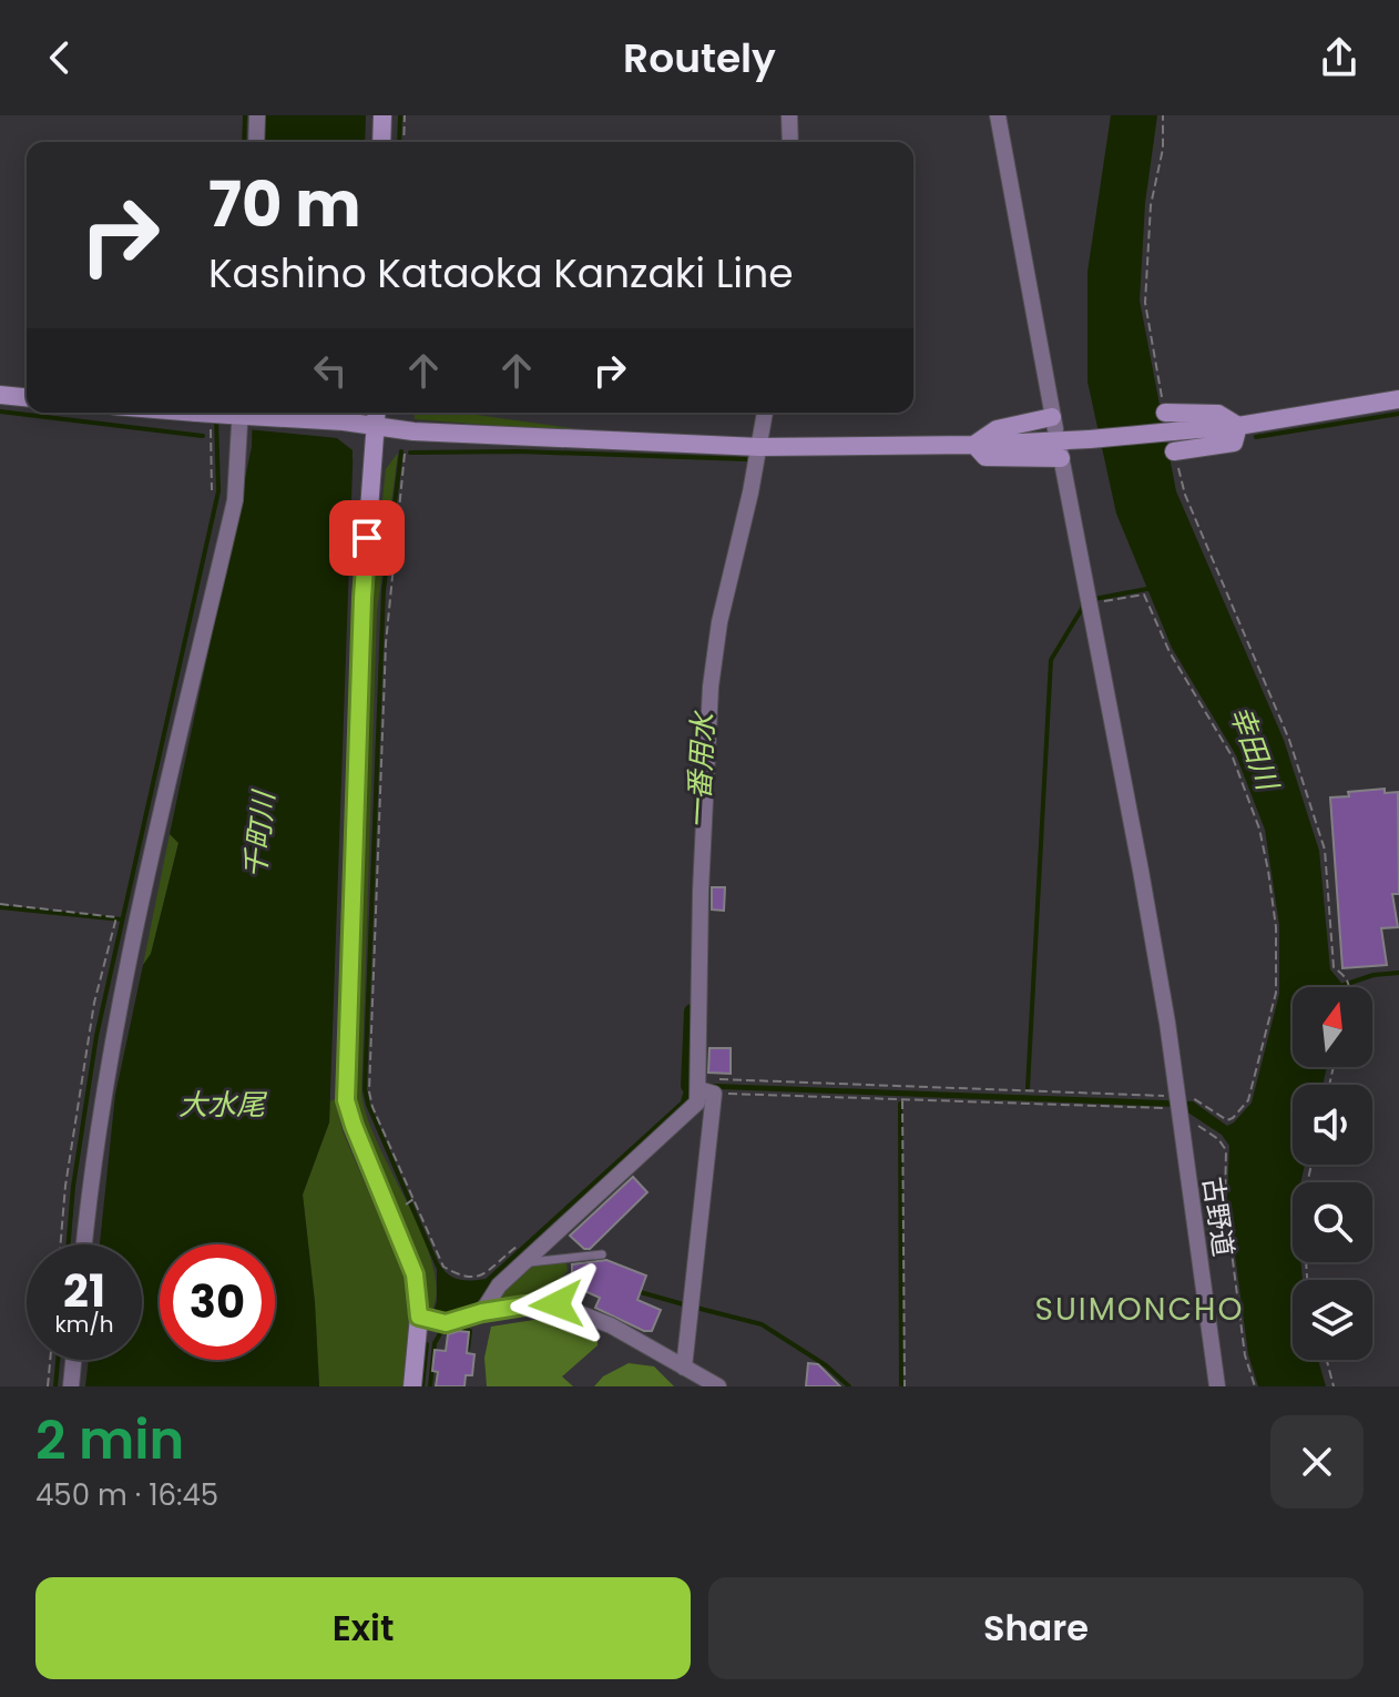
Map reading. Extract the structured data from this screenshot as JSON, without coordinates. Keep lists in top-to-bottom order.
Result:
{
  "streets": {
    "street": ["古野道"]
  },
  "districts": ["SUIMONCHO"],
  "water": [
    "幸田川",
    "一番用水",
    "千町川",
    "大水尾"
  ],
  "north": "top",
  "page": {
    "header": "Routely",
    "turn": ["70 m", "Kashino Kataoka Kanzaki Line"],
    "speed": "21 km/h",
    "limit": "30",
    "heading": ["2 min", "450 m · 16:45"],
    "buttons": ["Exit", "Share"]
  }
}
